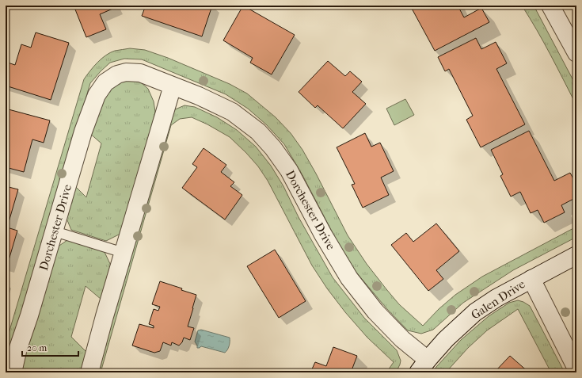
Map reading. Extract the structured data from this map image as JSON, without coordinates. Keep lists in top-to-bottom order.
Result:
{
  "streets": {
    "street": ["Dorchester Drive", "Galen Drive"]
  },
  "crossings": [
    ["Dorchester Drive", "Galen Drive"]
  ],
  "scale_bar": "20 m"
}
